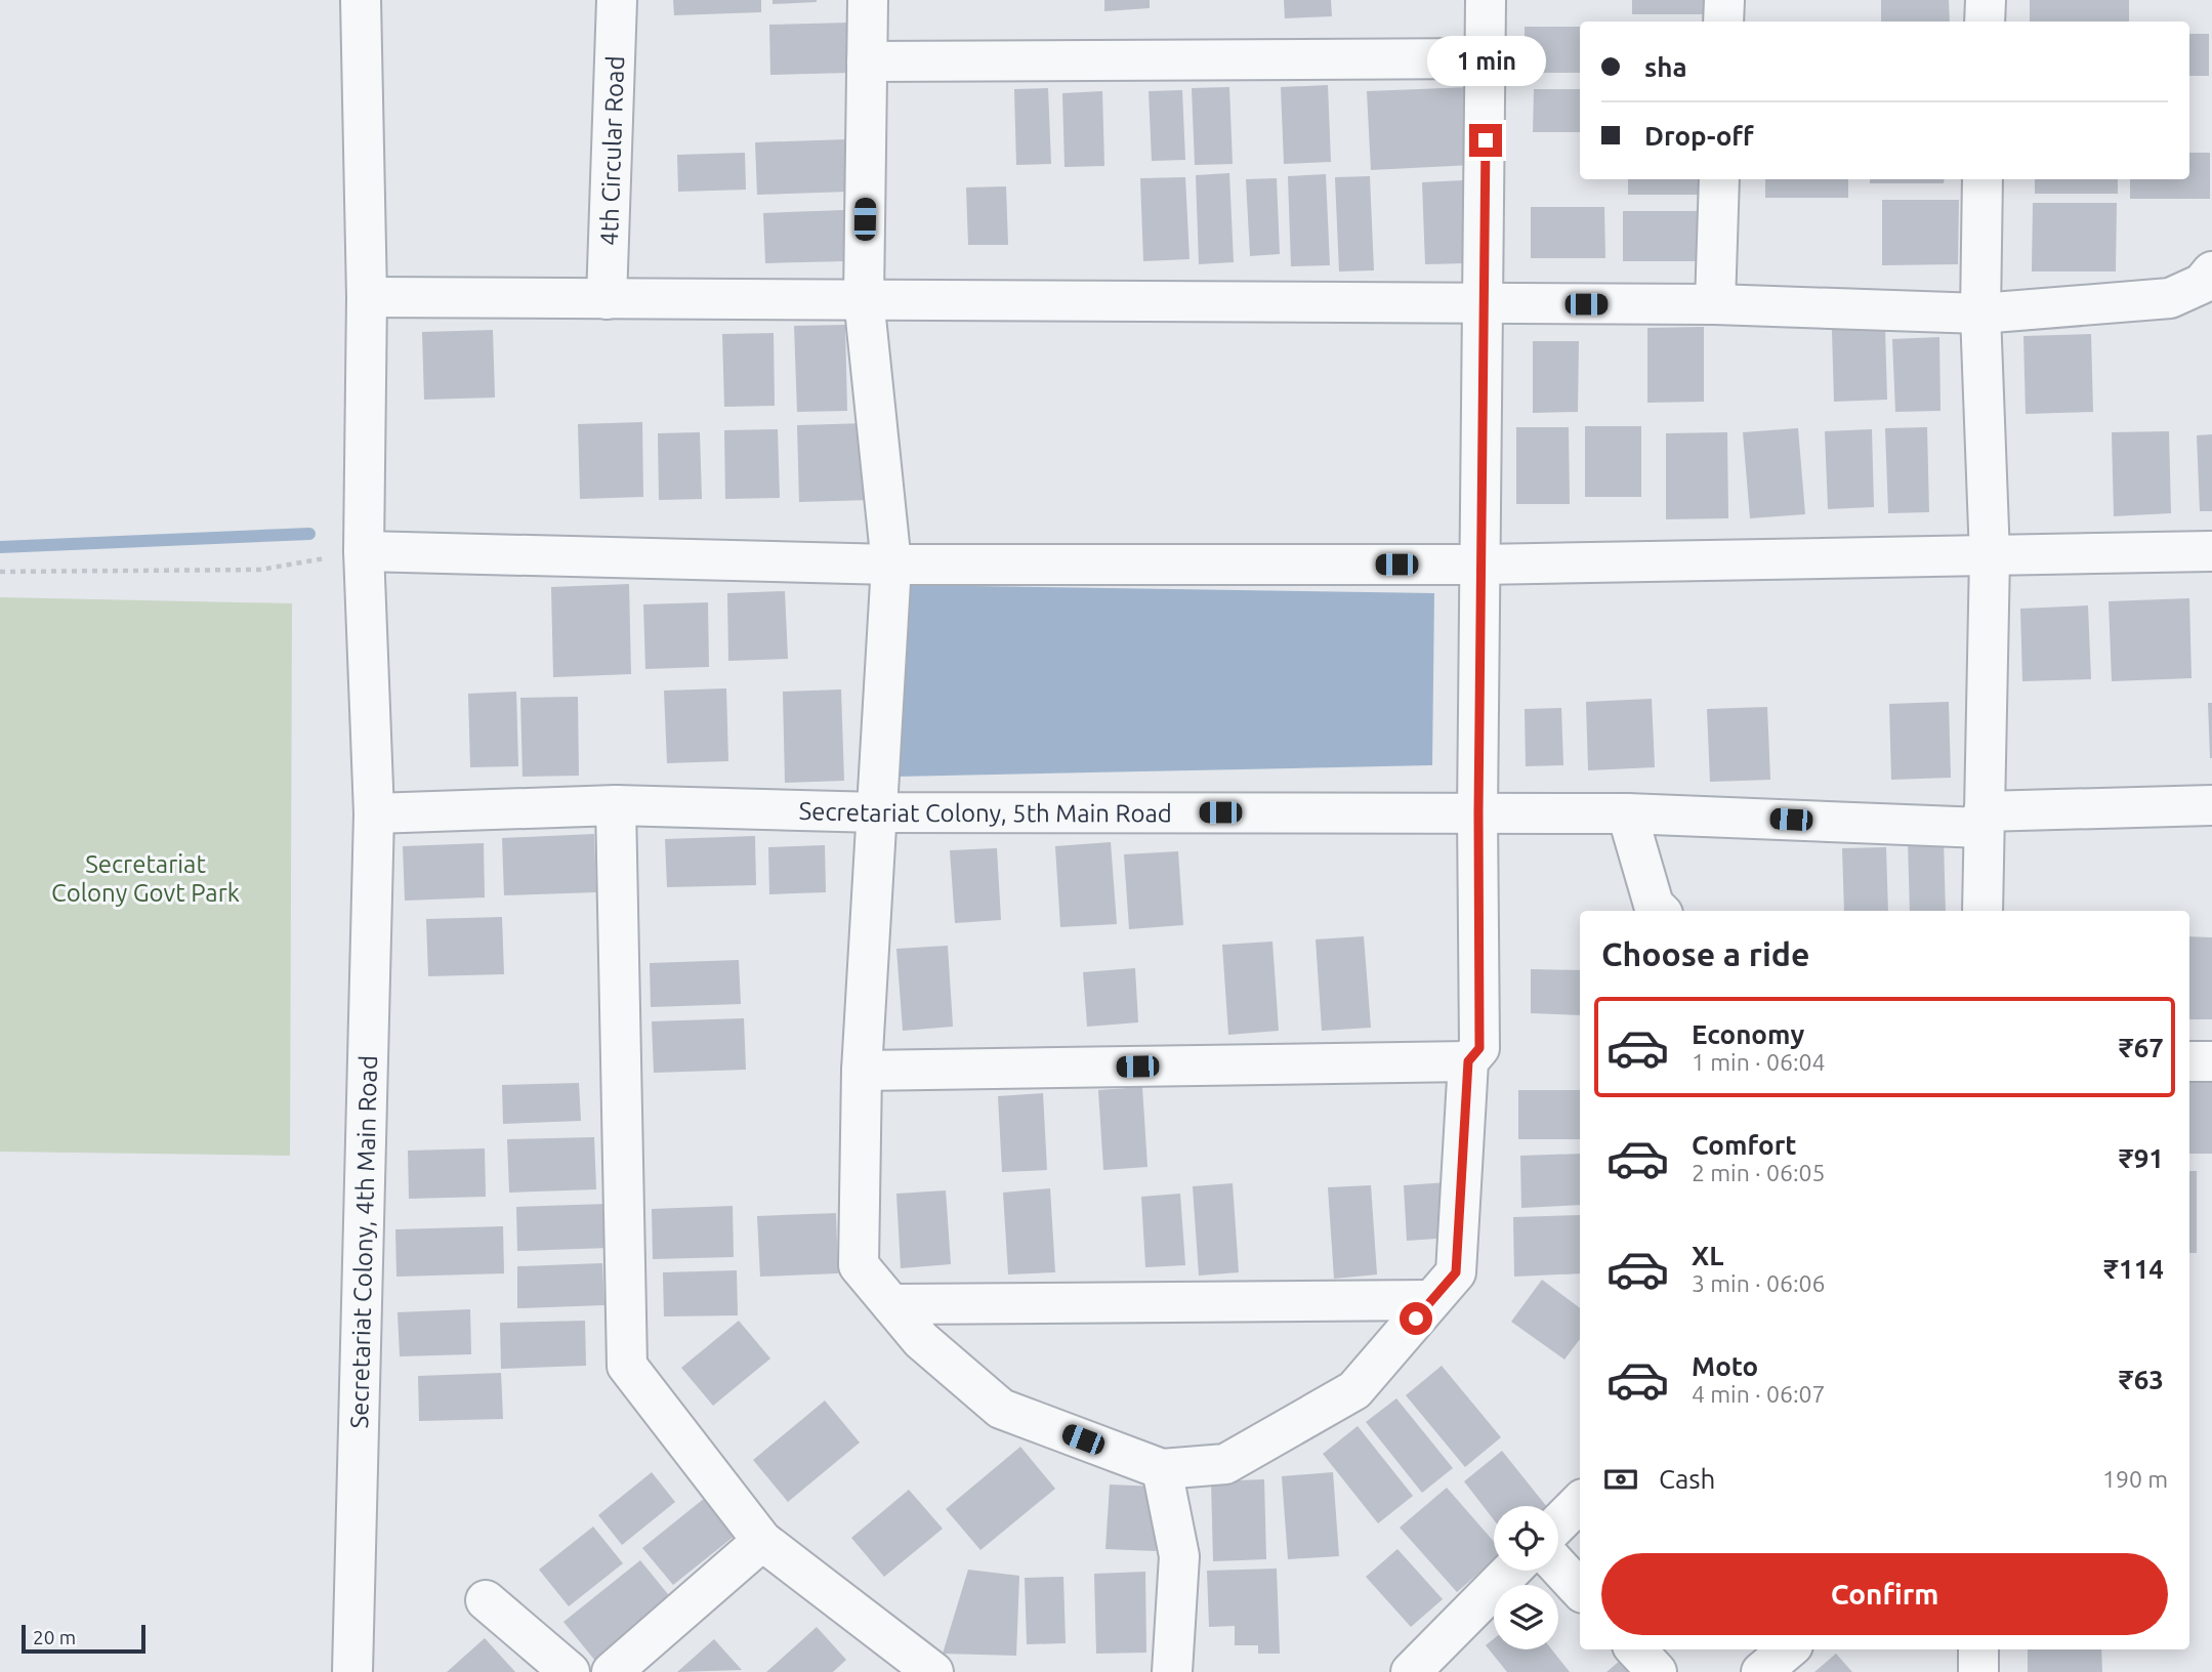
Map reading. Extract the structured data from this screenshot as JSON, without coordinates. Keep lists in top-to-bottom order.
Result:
{
  "streets": {
    "street": ["4th Circular Road", "Secretariat Colony, 5th Main Road", "Secretariat Colony, 4th Main Road"]
  },
  "crossings": [
    ["Secretariat Colony, 5th Main Road", "Secretariat Colony, 4th Main Road"]
  ],
  "parks": ["Secretariat Colony Govt Park"],
  "scale_bar": "20 m",
  "page": {
    "banner": ["sha", "Drop-off"],
    "bubble": "1 min",
    "heading": "Choose a ride",
    "list": [
      {
        "name": "Economy",
        "note": "1 min · 06:04",
        "value": "₹67"
      },
      {
        "name": "Comfort",
        "note": "2 min · 06:05",
        "value": "₹91"
      },
      {
        "name": "XL",
        "note": "3 min · 06:06",
        "value": "₹114"
      },
      {
        "name": "Moto",
        "note": "4 min · 06:07",
        "value": "₹63"
      }
    ],
    "pay": ["Cash", "190 m"],
    "buttons": "Confirm",
    "scale": "20 m"
  }
}
